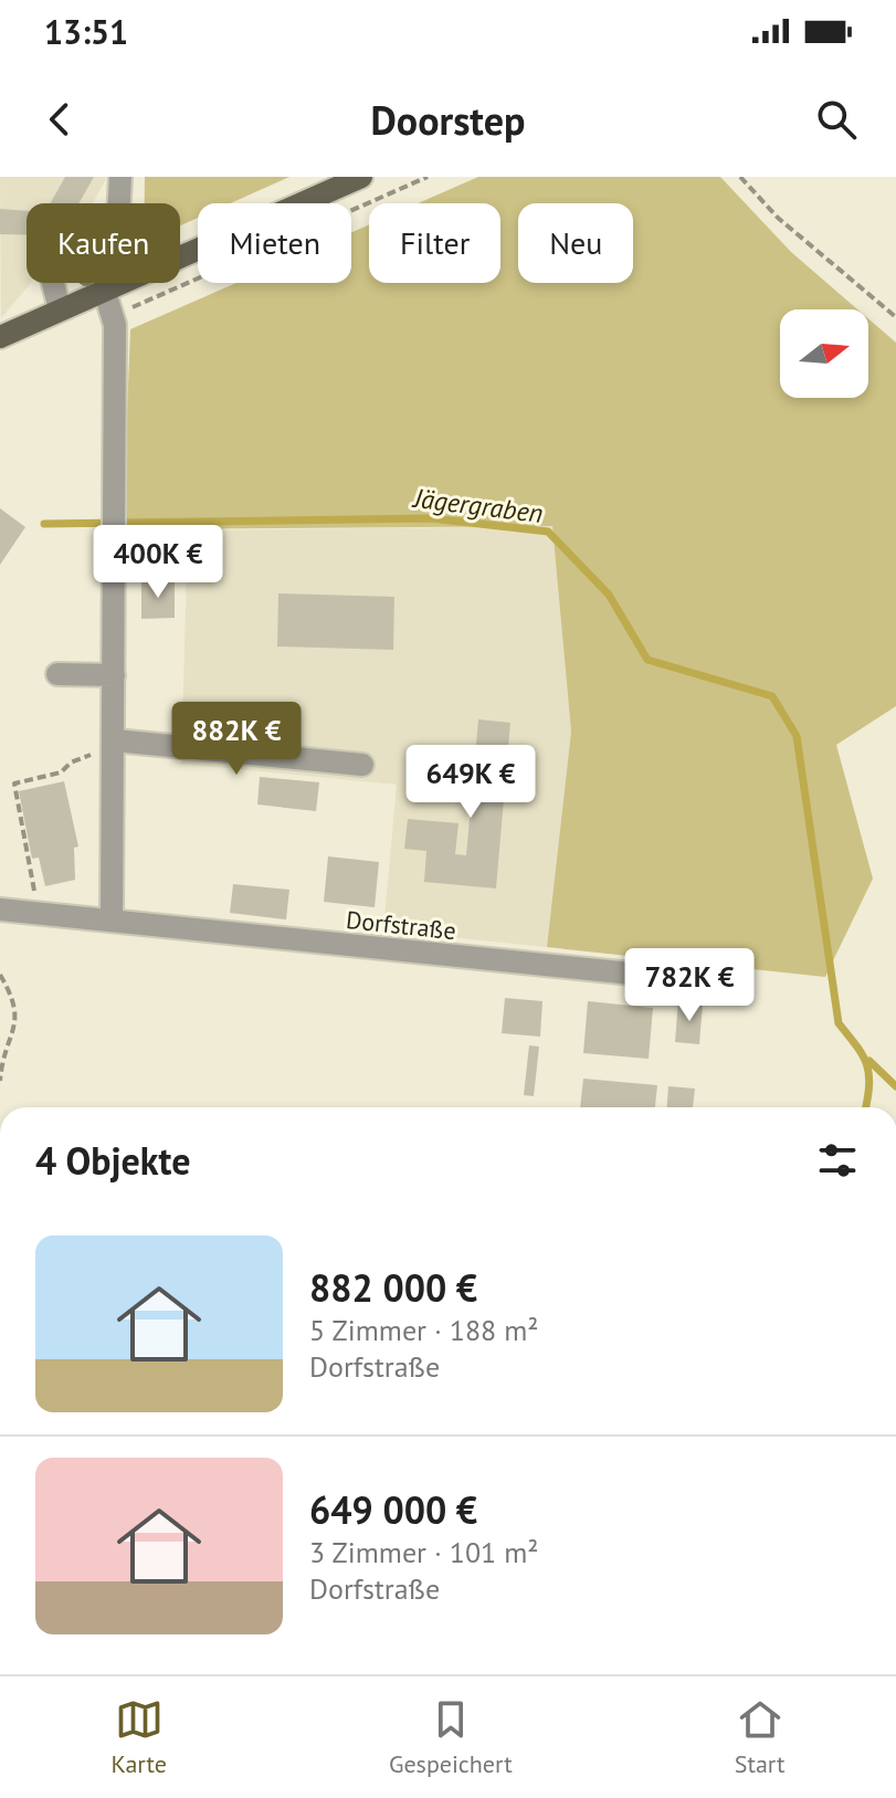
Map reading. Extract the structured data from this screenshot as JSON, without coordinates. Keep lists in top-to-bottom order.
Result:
{
  "streets": {
    "street": ["Dorfstraße"]
  },
  "water": ["Jägergraben"],
  "north": "right",
  "page": {
    "status": "13:51",
    "header": "Doorstep",
    "chip": [
      "Kaufen",
      "Mieten",
      "Filter",
      "Neu"
    ],
    "price": [
      "400K €",
      "882K €",
      "649K €",
      "782K €"
    ],
    "heading": "4 Objekte",
    "list": [
      {
        "name": "882 000 €",
        "note": "5 Zimmer · 188 m² · Dorfstraße"
      },
      {
        "name": "649 000 €",
        "note": "3 Zimmer · 101 m² · Dorfstraße"
      }
    ],
    "tabs": ["Karte", "Gespeichert", "Start"]
  }
}
